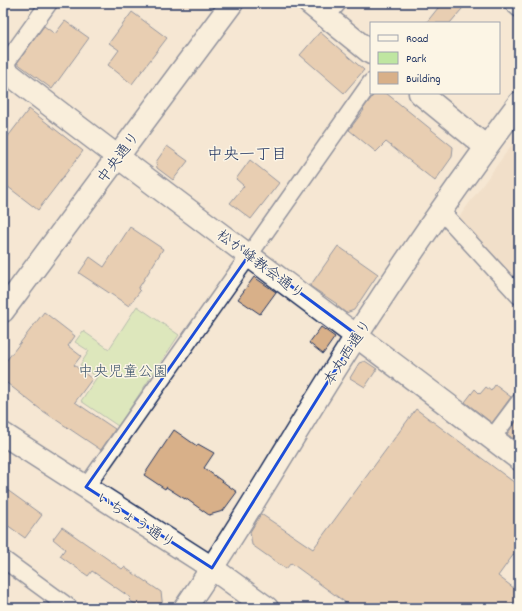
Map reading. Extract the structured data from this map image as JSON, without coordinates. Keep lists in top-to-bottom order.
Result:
{
  "streets": {
    "street": [
      "中央通り",
      "松が峰教会通り",
      "本丸西通り",
      "いちょう通り"
    ]
  },
  "crossings": [
    ["中央通り", "松が峰教会通り"],
    ["松が峰教会通り", "本丸西通り"],
    ["本丸西通り", "いちょう通り"]
  ],
  "districts": ["中央一丁目"],
  "parks": ["中央児童公園"],
  "legend": ["Road", "Park", "Building"]
}
